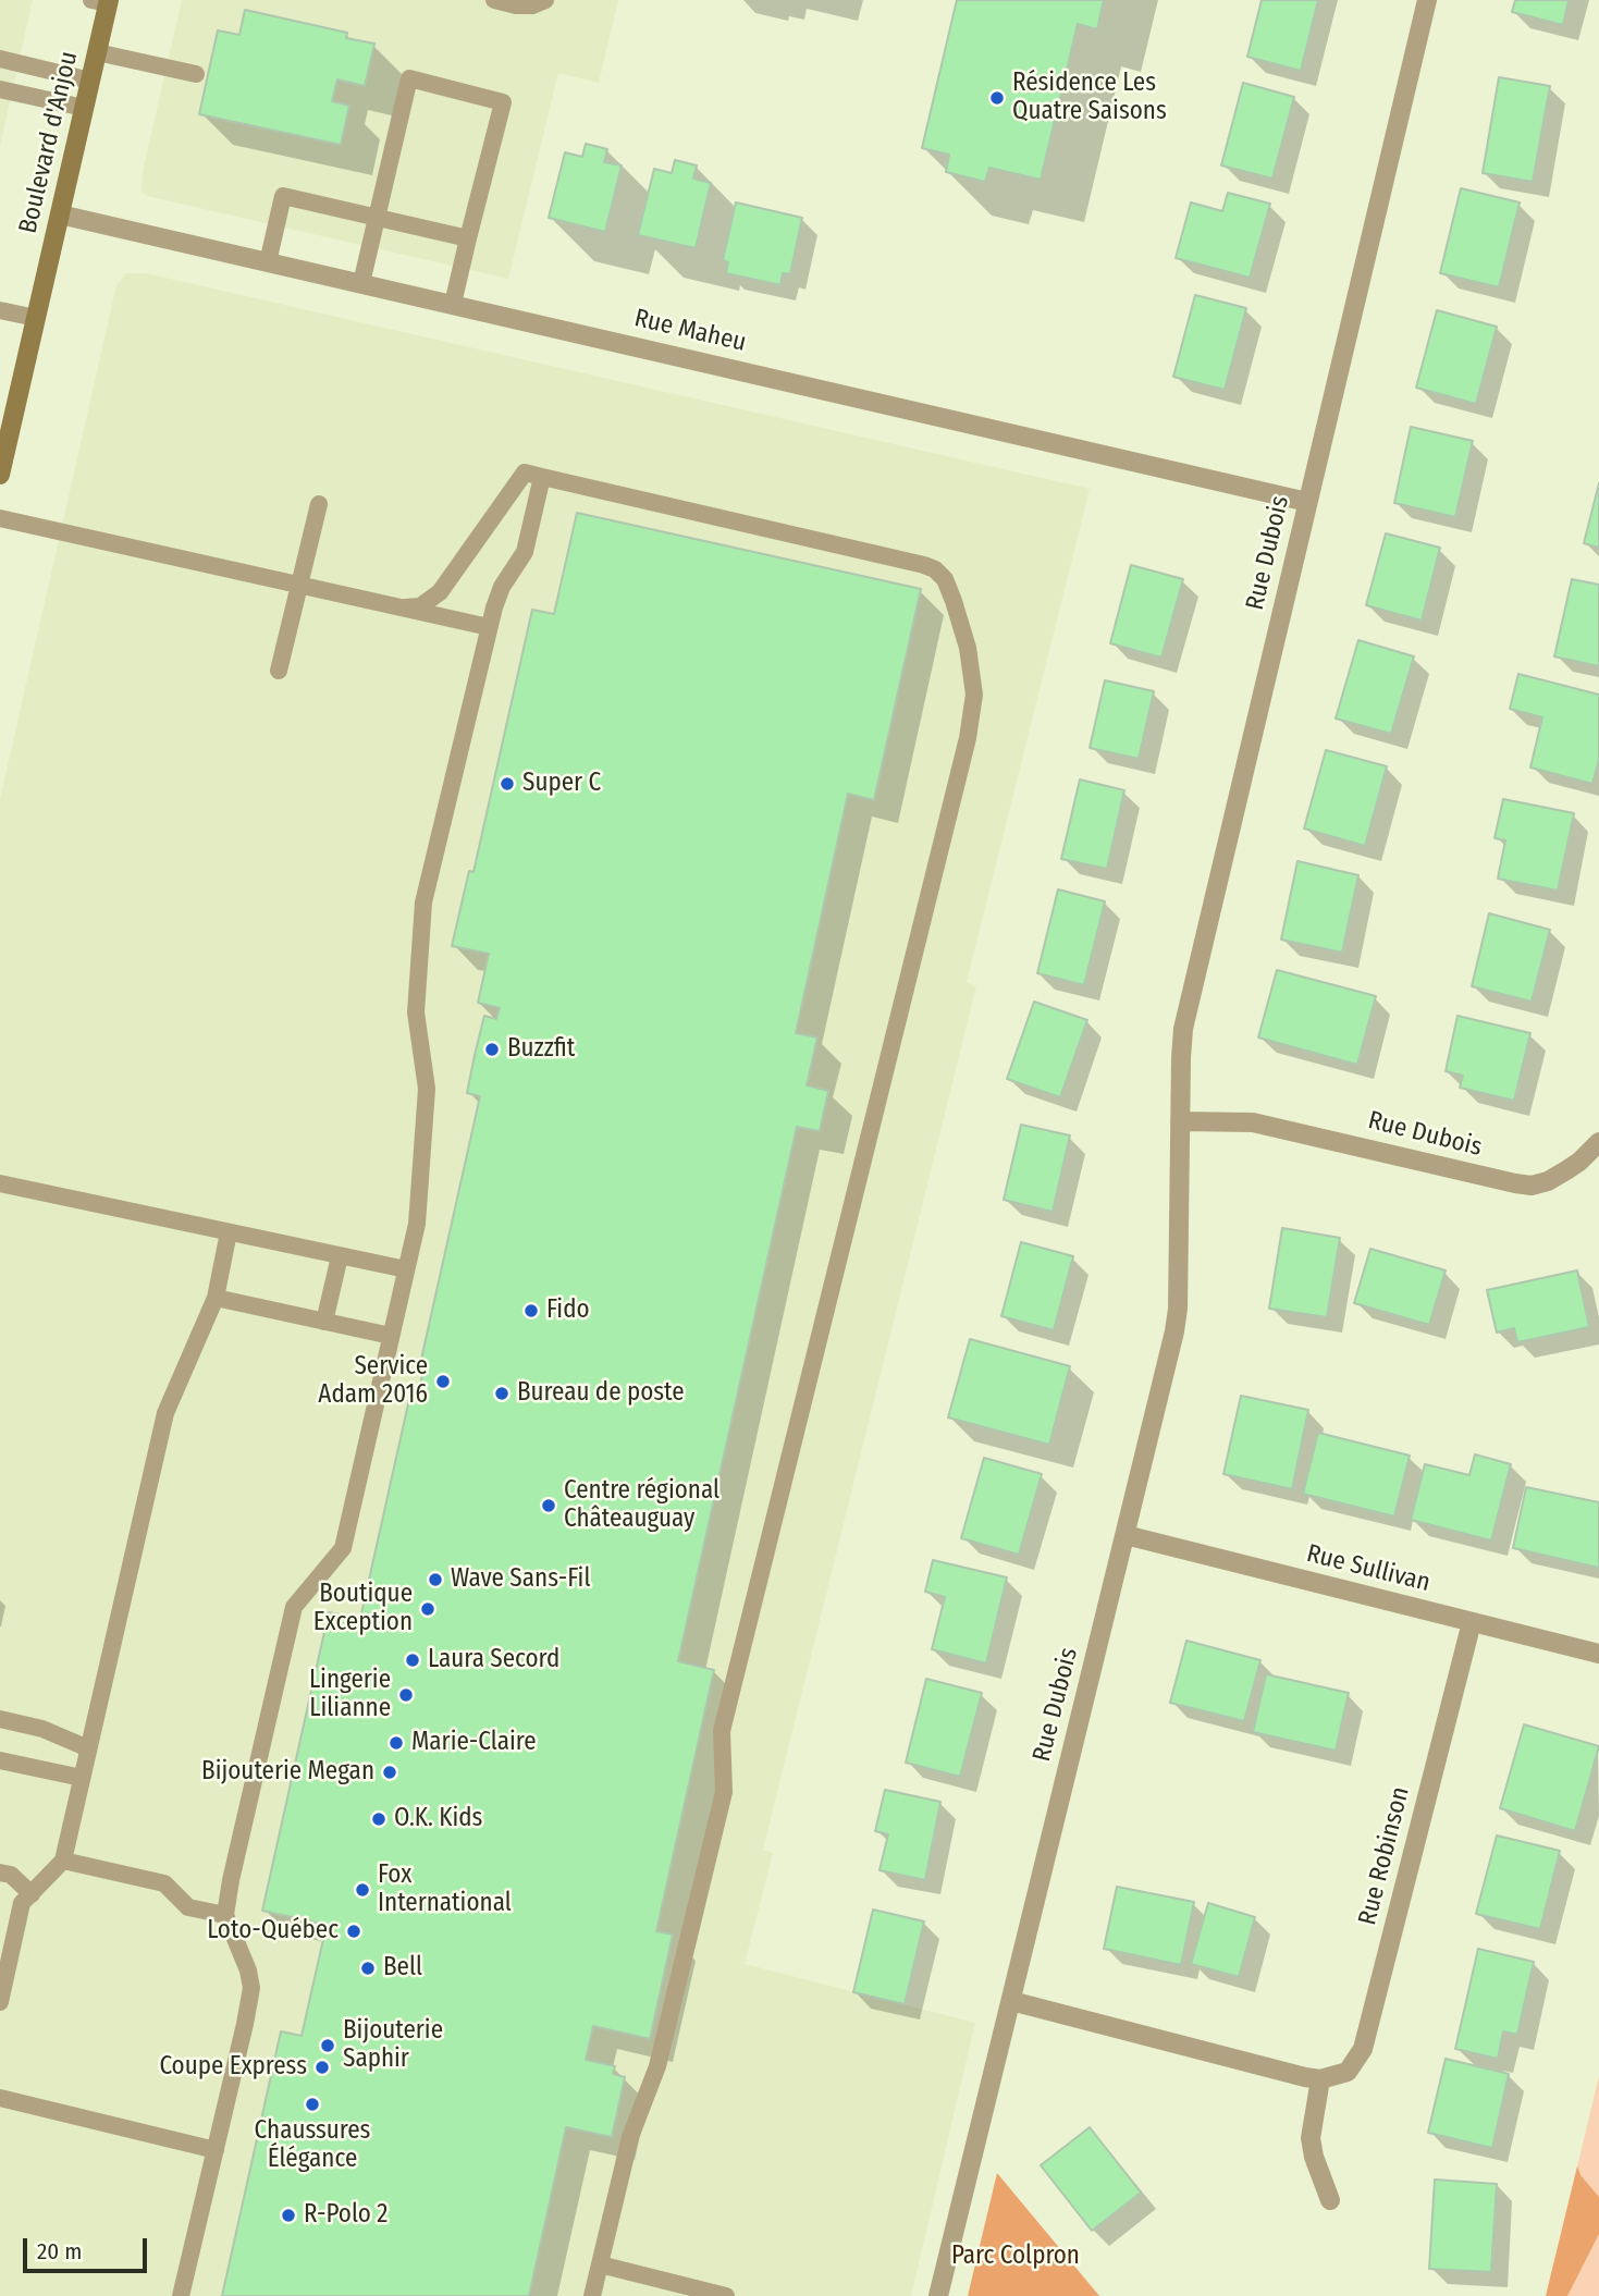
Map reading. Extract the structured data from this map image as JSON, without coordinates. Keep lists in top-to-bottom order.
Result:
{
  "streets": {
    "street": [
      "Boulevard d'Anjou",
      "Rue Maheu",
      "Rue Dubois",
      "Rue Sullivan",
      "Rue Robinson"
    ]
  },
  "crossings": [
    ["Boulevard d'Anjou", "Rue Maheu"],
    ["Rue Maheu", "Rue Dubois"],
    ["Rue Dubois", "Rue Sullivan"],
    ["Rue Sullivan", "Rue Robinson"]
  ],
  "parks": ["Parc Colpron"],
  "places": [
    "Résidence Les Quatre Saisons",
    "Super C",
    "Buzzfit",
    "Fido",
    "Service Adam 2016",
    "Bureau de poste",
    "Centre régional Châteauguay",
    "Wave Sans-Fil",
    "Boutique Exception",
    "Laura Secord",
    "Lingerie Lilianne",
    "Marie-Claire",
    "Bijouterie Megan",
    "O.K. Kids",
    "Fox International",
    "Loto-Québec",
    "Bell",
    "Bijouterie Saphir",
    "Coupe Express",
    "Chaussures Élégance",
    "R-Polo 2"
  ],
  "scale_bar": "20 m"
}
